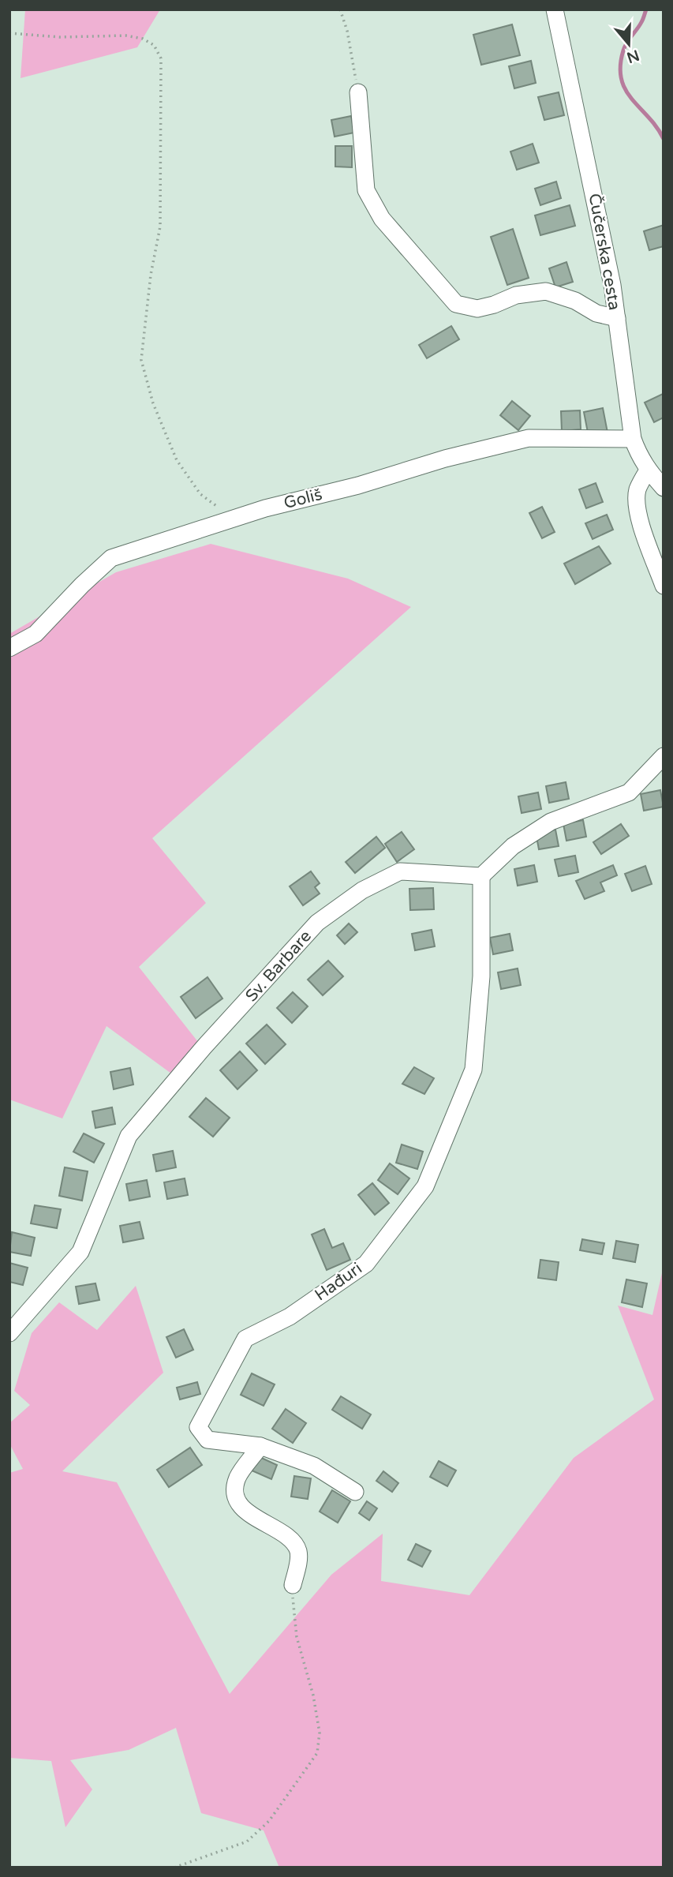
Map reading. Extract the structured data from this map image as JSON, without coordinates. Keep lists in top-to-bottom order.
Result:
{
  "streets": {
    "street": [
      "Čučerska cesta",
      "Goliš",
      "Sv. Barbare",
      "Hađuri"
    ]
  },
  "crossings": [
    ["Čučerska cesta", "Goliš"],
    ["Sv. Barbare", "Hađuri"]
  ],
  "north": "bottom"
}
